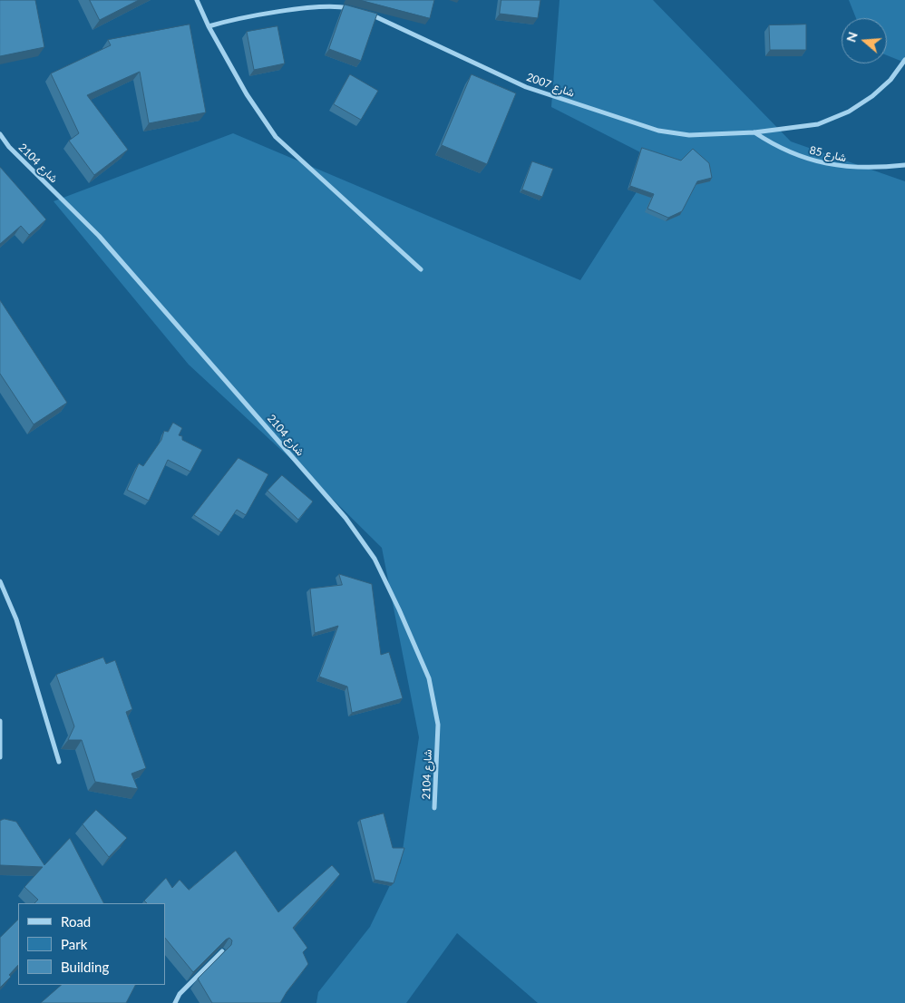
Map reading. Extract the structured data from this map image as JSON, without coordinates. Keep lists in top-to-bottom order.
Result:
{
  "streets": {
    "street": ["شارع 2007", "شارع 85", "شارع 2104"]
  },
  "crossings": [
    ["شارع 2007", "شارع 85"]
  ],
  "legend": ["Road", "Park", "Building"],
  "north": "left"
}
